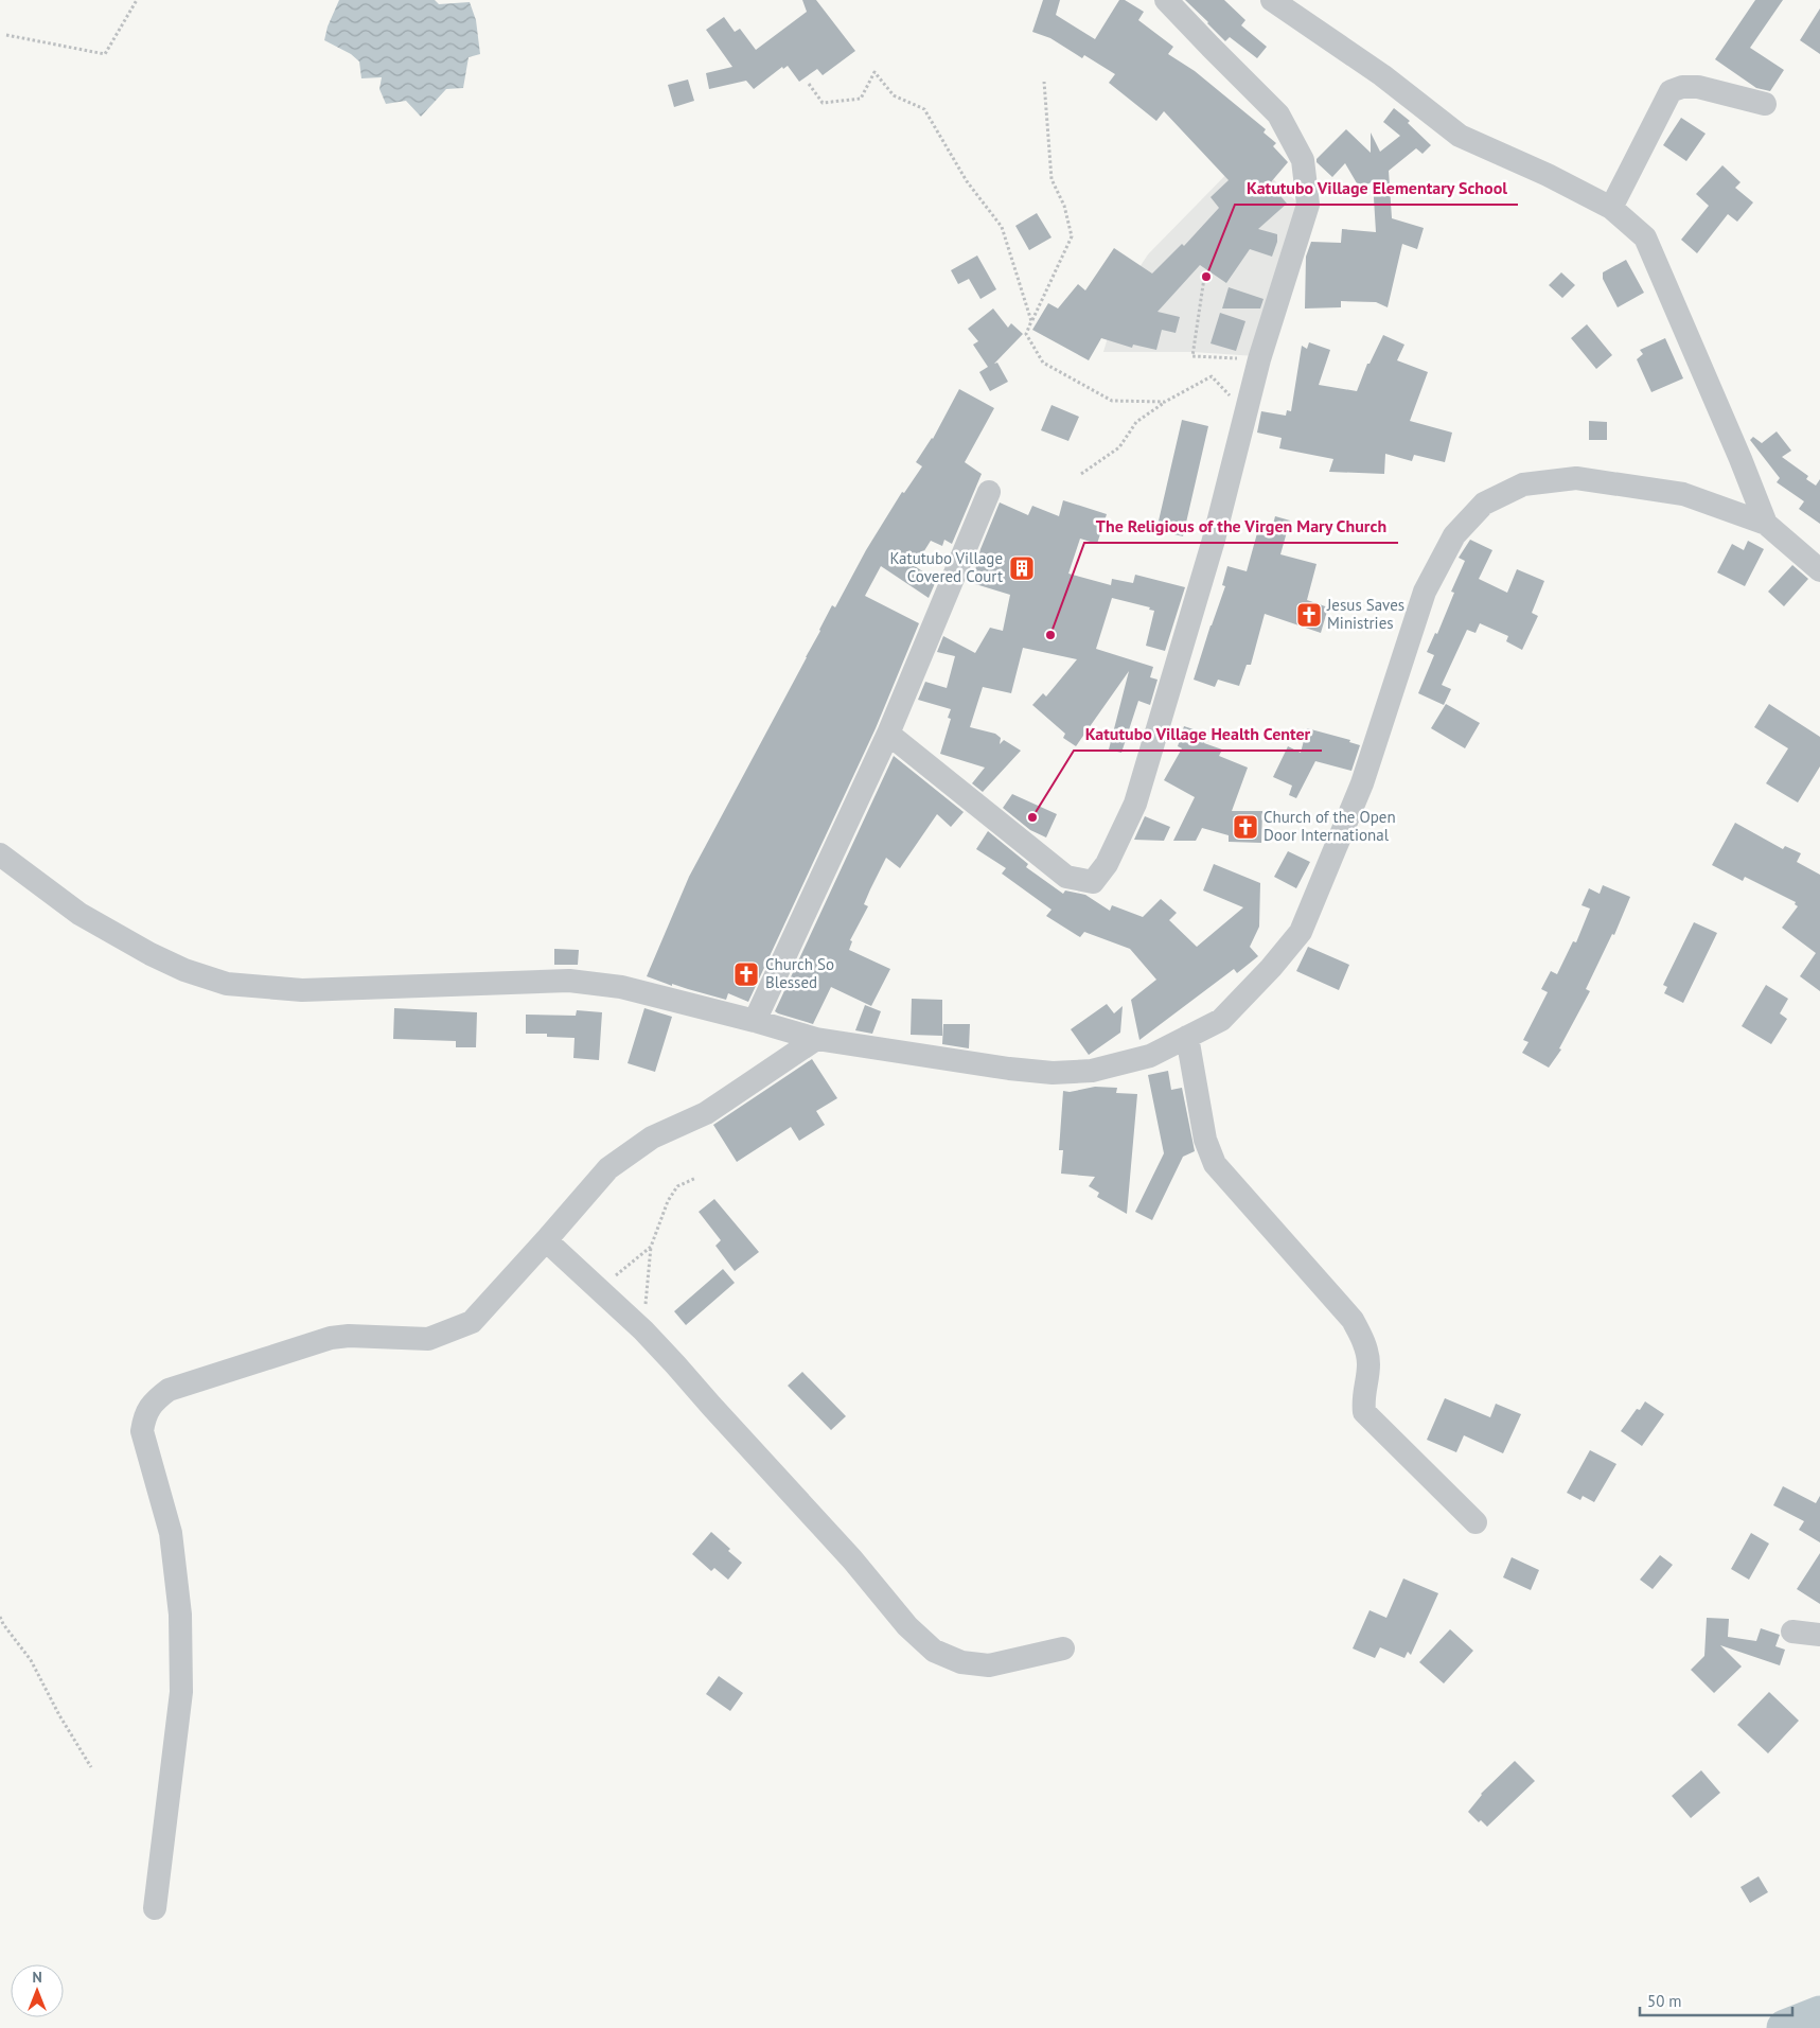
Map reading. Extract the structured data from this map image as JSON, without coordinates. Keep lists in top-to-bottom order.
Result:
{
  "places": {
    "other": ["Katutubo Village Elementary School", "The Religious of the Virgen Mary Church", "Katutubo Village Health Center"],
    "building": ["Katutubo Village Covered Court"],
    "church": ["Jesus Saves Ministries", "Church of the Open Door International", "Church So Blessed"]
  },
  "scale_bar": "50 m",
  "north": "top"
}
